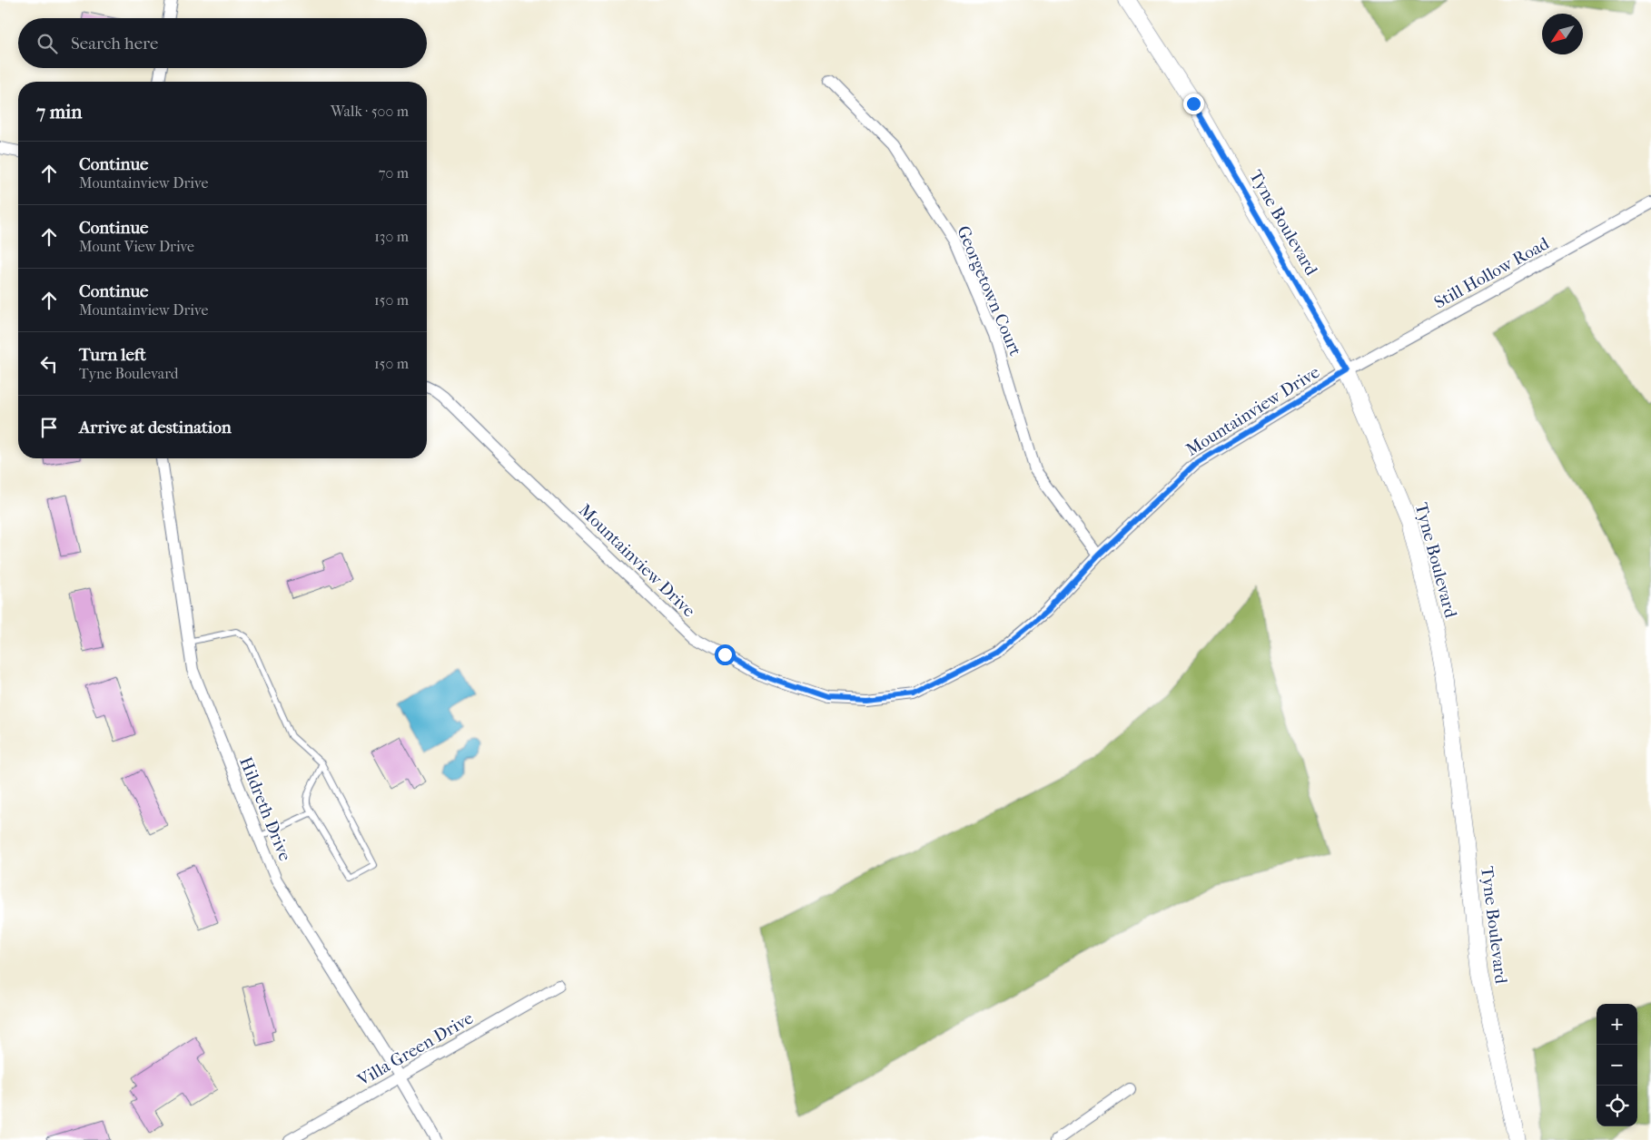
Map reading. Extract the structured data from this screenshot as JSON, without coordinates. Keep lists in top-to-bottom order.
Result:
{
  "streets": {
    "street": [
      "Tyne Boulevard",
      "Still Hollow Road",
      "Georgetown Court",
      "Mountainview Drive",
      "Hildreth Drive",
      "Villa Green Drive"
    ]
  },
  "crossings": [
    ["Tyne Boulevard", "Still Hollow Road"],
    ["Tyne Boulevard", "Mountainview Drive"],
    ["Still Hollow Road", "Mountainview Drive"],
    ["Georgetown Court", "Mountainview Drive"],
    ["Hildreth Drive", "Villa Green Drive"]
  ],
  "north": "bottom left",
  "page": {
    "search": "Search here",
    "heading": ["7 min", "Walk · 500 m"],
    "list": [
      ["Continue", "Mountainview Drive", "70 m"],
      ["Continue", "Mount View Drive", "130 m"],
      ["Continue", "Mountainview Drive", "150 m"],
      ["Turn left", "Tyne Boulevard", "150 m"],
      "Arrive at destination"
    ],
    "map_buttons": ["+", "−"]
  }
}
